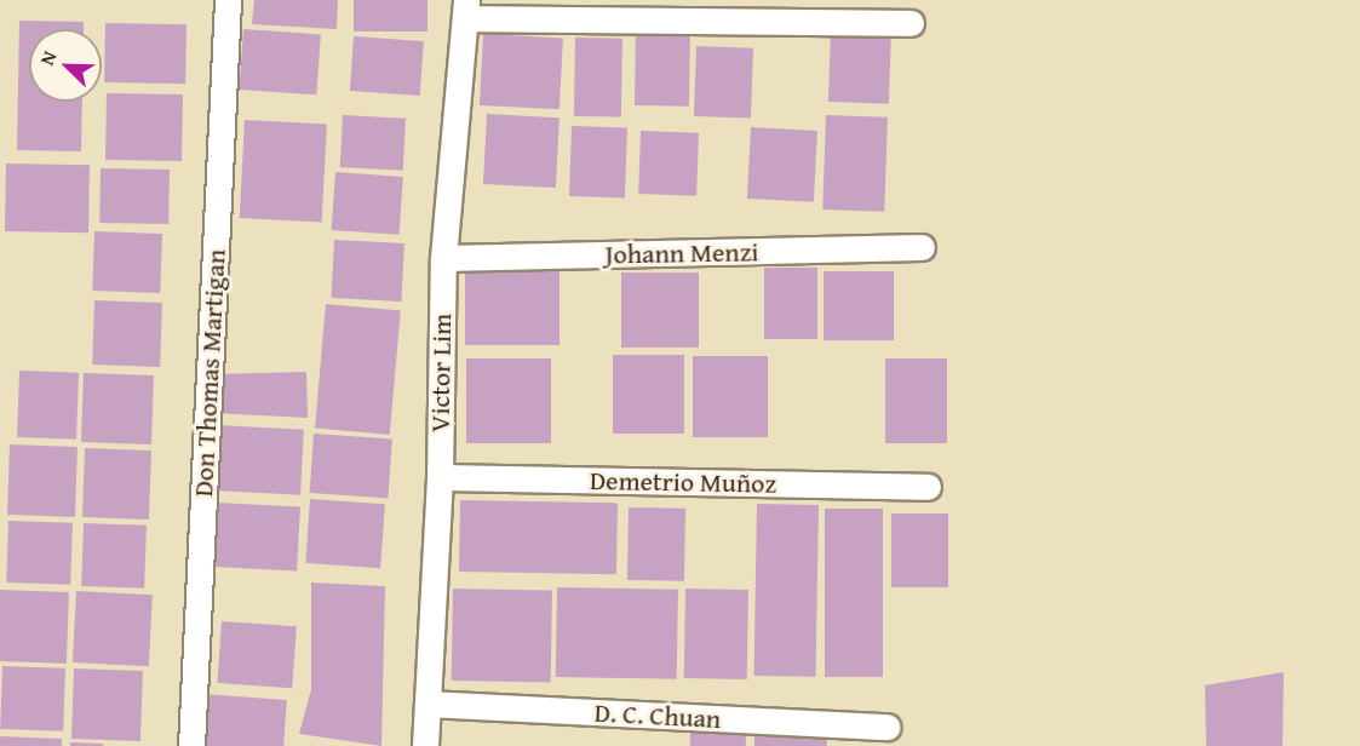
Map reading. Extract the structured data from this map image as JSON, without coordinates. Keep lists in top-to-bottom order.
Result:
{
  "streets": {
    "street": [
      "Johann Menzi",
      "Don Thomas Martigan",
      "Victor Lim",
      "Demetrio Muñoz",
      "D. C. Chuan"
    ]
  },
  "crossings": [
    ["Johann Menzi", "Victor Lim"],
    ["Victor Lim", "Demetrio Muñoz"],
    ["Victor Lim", "D. C. Chuan"]
  ],
  "north": "top left"
}
